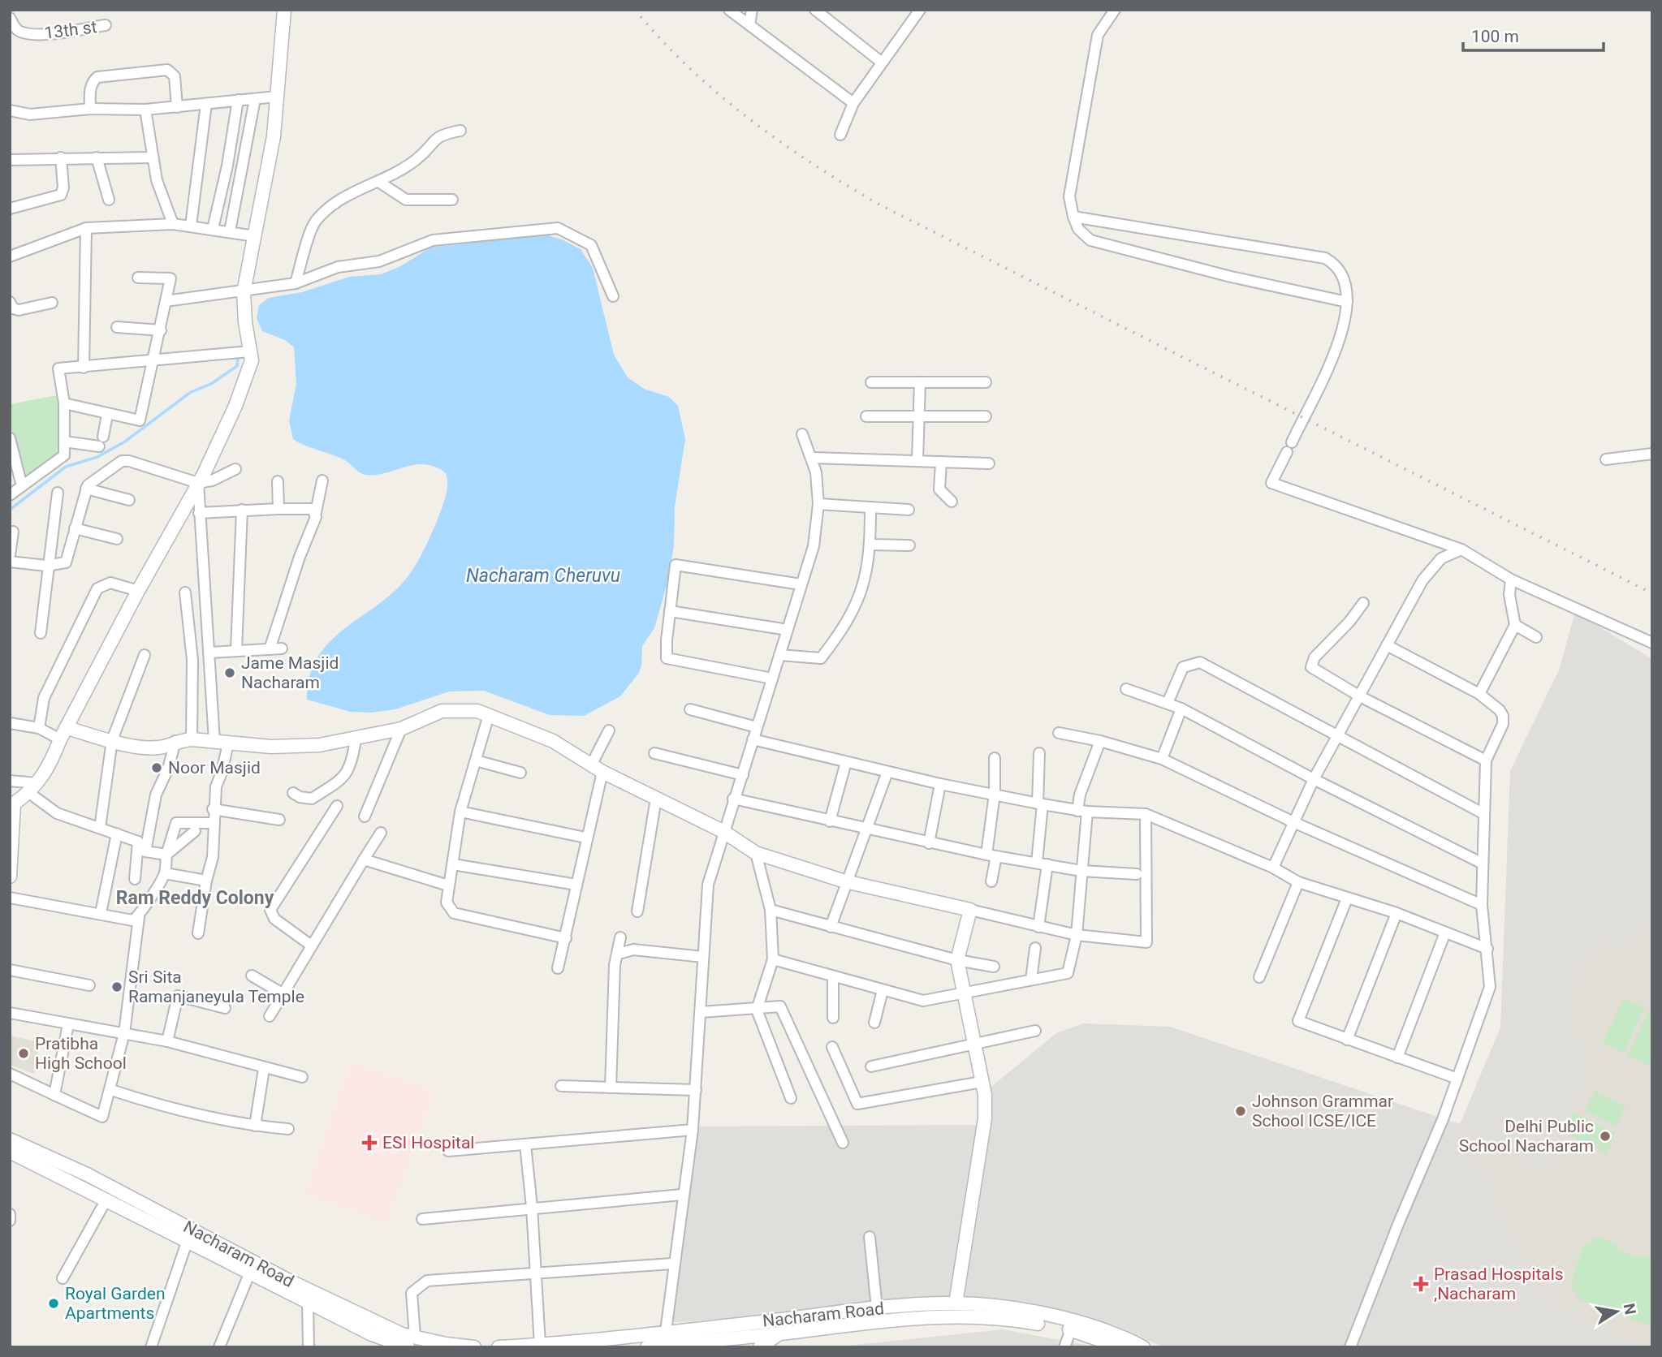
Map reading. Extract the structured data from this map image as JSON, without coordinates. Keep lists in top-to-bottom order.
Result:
{
  "streets": {
    "street": ["13th st", "Nacharam Road"]
  },
  "districts": ["Ram Reddy Colony"],
  "water": ["Nacharam Cheruvu"],
  "places": {
    "other": [
      "Jame Masjid Nacharam",
      "Noor Masjid",
      "Sri Sita Ramanjaneyula Temple",
      "Pratibha High School",
      "Johnson Grammar School ICSE/ICE",
      "Delhi Public School Nacharam",
      "Royal Garden Apartments"
    ],
    "health": ["ESI Hospital", "Prasad Hospitals ,Nacharam"]
  },
  "scale_bar": "100 m",
  "north": "right"
}
